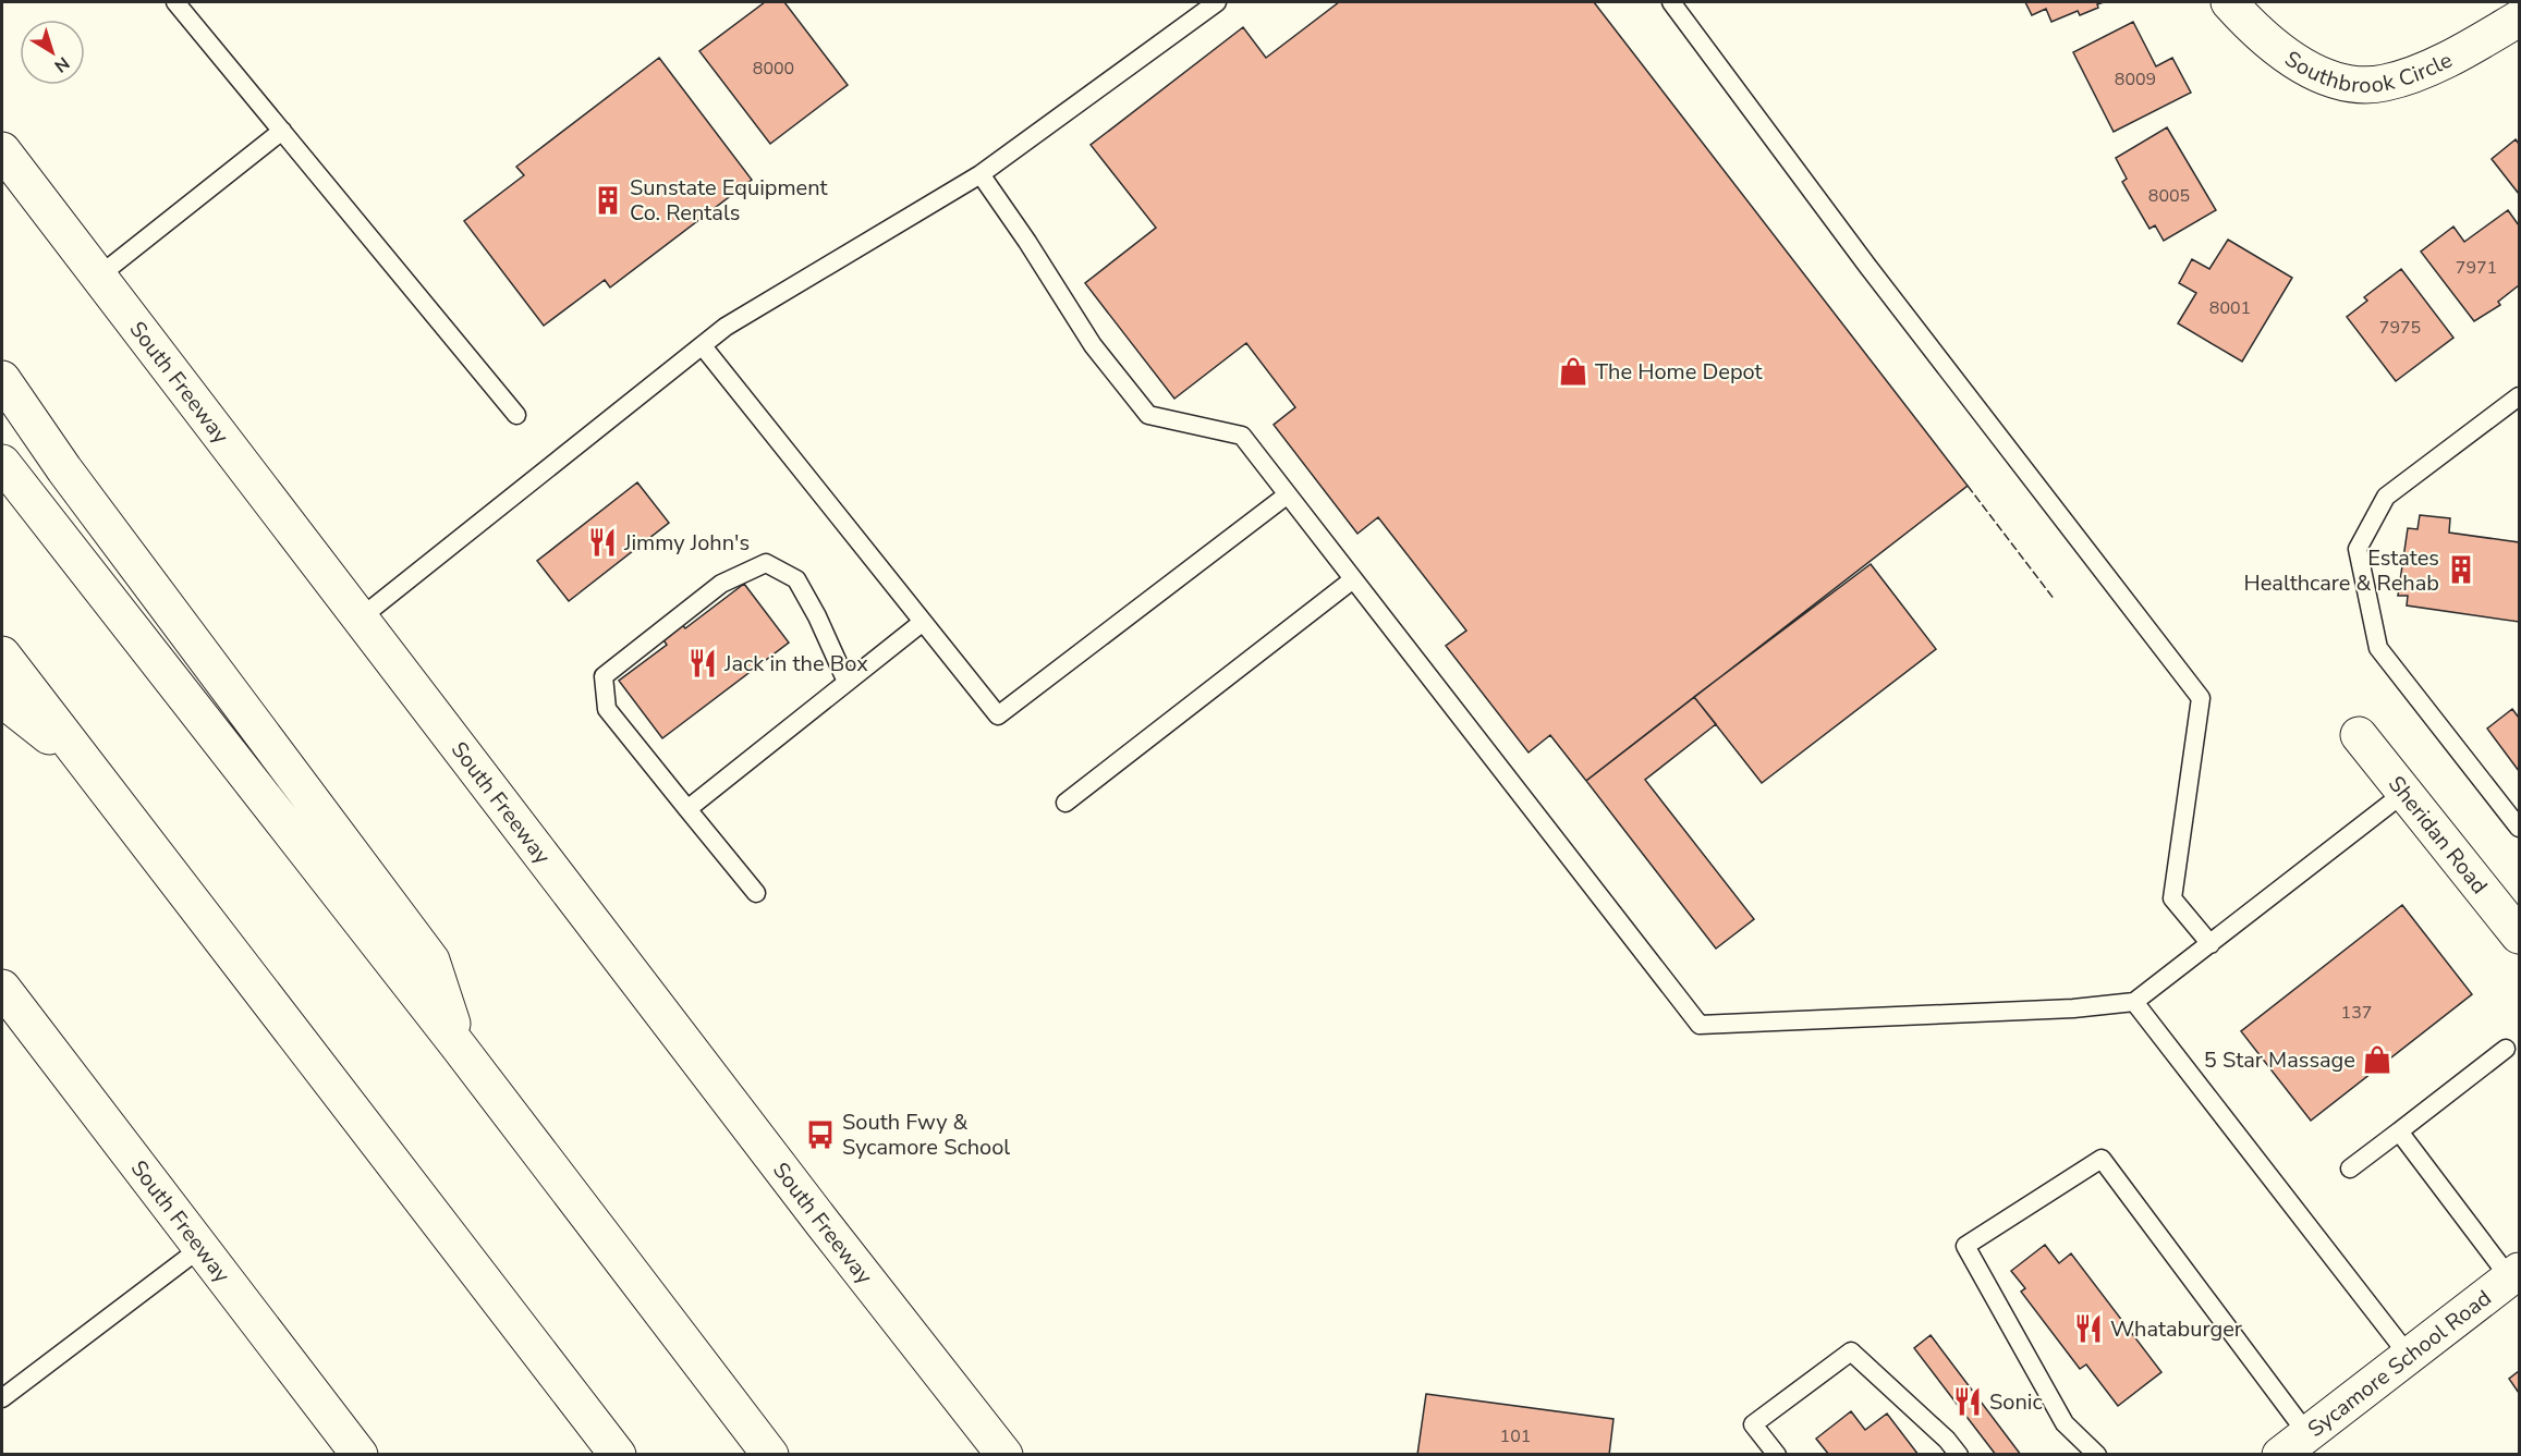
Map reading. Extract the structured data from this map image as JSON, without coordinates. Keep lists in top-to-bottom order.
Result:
{
  "streets": {
    "main road": [
      "Southbrook Circle",
      "South Freeway",
      "Sheridan Road",
      "Sycamore School Road"
    ]
  },
  "places": {
    "building": ["Sunstate Equipment Co. Rentals", "Estates Healthcare & Rehab"],
    "shop": ["The Home Depot", "5 Star Massage"],
    "restaurant": [
      "Jimmy John's",
      "Jack in the Box",
      "Whataburger",
      "Sonic"
    ],
    "bus stop": ["South Fwy & Sycamore School"]
  },
  "house_numbers": [
    "8000",
    "8009",
    "8005",
    "7971",
    "8001",
    "7975",
    "137",
    "101"
  ],
  "north": "bottom right"
}
